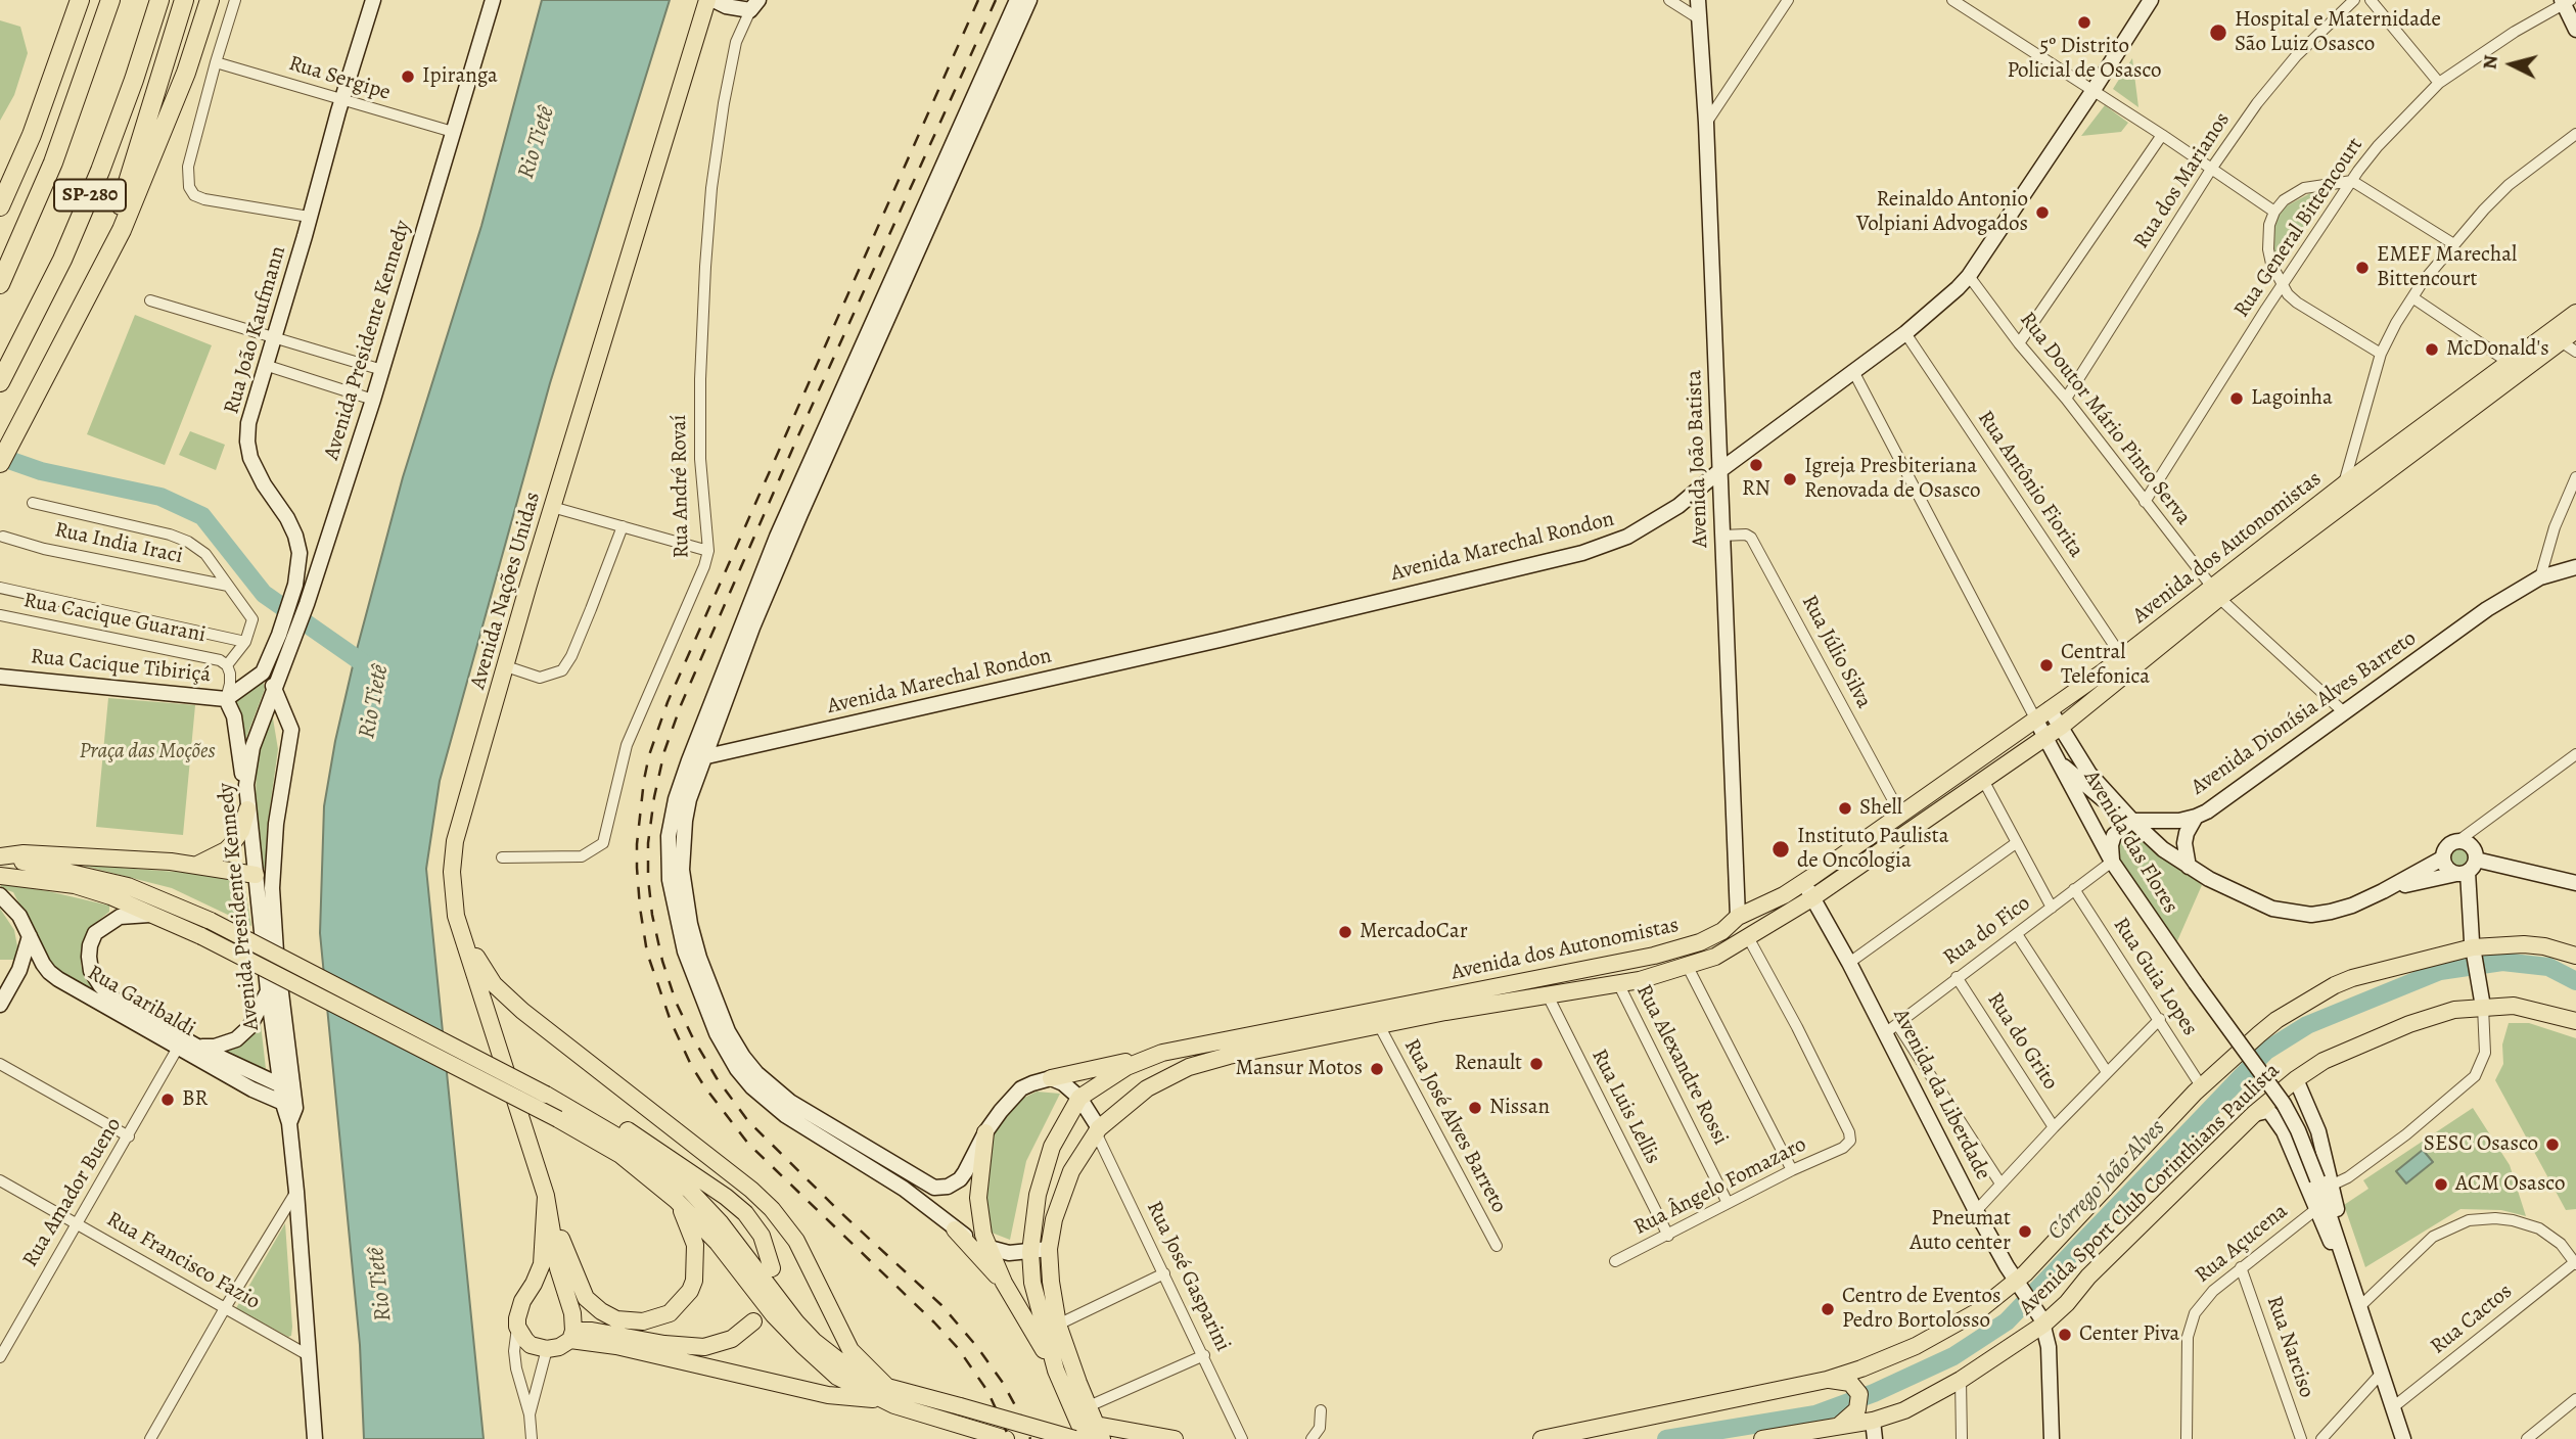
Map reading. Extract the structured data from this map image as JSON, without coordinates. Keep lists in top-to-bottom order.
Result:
{
  "streets": {
    "highway": ["SP-280"],
    "main road": [
      "Rua João Kaufmann",
      "Avenida Presidente Kennedy",
      "Avenida João Batista",
      "Rua André Rovaí",
      "Avenida Marechal Rondon",
      "Avenida dos Autonomistas",
      "Avenida Nações Unidas",
      "Rua Cacique Tibiriçá",
      "Avenida Dionísia Alves Barreto",
      "Avenida das Flores",
      "Rua Garibaldi",
      "Avenida da Liberdade",
      "Avenida Sport Club Corinthians Paulista"
    ],
    "street": [
      "Rua Sergipe",
      "Rua dos Marianos",
      "Rua General Bittencourt",
      "Rua Doutor Mário Pinto Serva",
      "Rua Antônio Fiorita",
      "Rua India Iraci",
      "Rua Cacique Guarani",
      "Rua Júlio Silva",
      "Rua do Fico",
      "Rua Guia Lopes",
      "Rua do Grito",
      "Rua Alexandre Rossi",
      "Rua Luis Lellis",
      "Rua José Alves Barreto",
      "Rua Ângelo Fomazaro",
      "Rua Amador Bueno",
      "Rua Açucena",
      "Rua Francisco Fazio",
      "Rua José Gasparini",
      "Rua Cactos",
      "Rua Narciso"
    ]
  },
  "crossings": [
    ["Rua Sergipe", "Rua João Kaufmann"],
    ["Rua Sergipe", "Avenida Presidente Kennedy"],
    ["Rua dos Marianos", "Rua Doutor Mário Pinto Serva"],
    ["Rua General Bittencourt", "Rua Doutor Mário Pinto Serva"],
    ["Rua João Kaufmann", "Avenida Presidente Kennedy"],
    ["Rua João Kaufmann", "Rua Cacique Tibiriçá"],
    ["Avenida Presidente Kennedy", "Rua Cacique Tibiriçá"],
    ["Avenida Presidente Kennedy", "Rua Garibaldi"],
    ["Avenida Presidente Kennedy", "Rua Francisco Fazio"],
    ["Rua Doutor Mário Pinto Serva", "Avenida Marechal Rondon"],
    ["Rua Doutor Mário Pinto Serva", "Avenida dos Autonomistas"],
    ["Rua Doutor Mário Pinto Serva", "Avenida Dionísia Alves Barreto"],
    ["Avenida João Batista", "Avenida Marechal Rondon"],
    ["Avenida João Batista", "Avenida dos Autonomistas"],
    ["Avenida João Batista", "Rua Júlio Silva"],
    ["Rua Antônio Fiorita", "Avenida Marechal Rondon"],
    ["Rua Antônio Fiorita", "Avenida dos Autonomistas"],
    ["Avenida dos Autonomistas", "Rua Júlio Silva"],
    ["Avenida dos Autonomistas", "Avenida das Flores"],
    ["Avenida dos Autonomistas", "Rua Alexandre Rossi"],
    ["Avenida dos Autonomistas", "Avenida da Liberdade"],
    ["Avenida dos Autonomistas", "Rua Luis Lellis"],
    ["Avenida dos Autonomistas", "Rua José Alves Barreto"],
    ["Avenida dos Autonomistas", "Rua Ângelo Fomazaro"],
    ["Avenida dos Autonomistas", "Rua José Gasparini"],
    ["Rua Cacique Guarani", "Rua Cacique Tibiriçá"],
    ["Avenida das Flores", "Rua do Fico"],
    ["Rua do Fico", "Rua Guia Lopes"],
    ["Rua do Fico", "Rua do Grito"],
    ["Rua do Fico", "Avenida da Liberdade"],
    ["Rua Garibaldi", "Rua Amador Bueno"],
    ["Rua Alexandre Rossi", "Rua Ângelo Fomazaro"],
    ["Avenida da Liberdade", "Avenida Sport Club Corinthians Paulista"],
    ["Rua Luis Lellis", "Rua Ângelo Fomazaro"],
    ["Rua Amador Bueno", "Rua Francisco Fazio"],
    ["Rua Açucena", "Rua Narciso"]
  ],
  "water": ["Rio Tietê", "Córrego João Alves"],
  "parks": ["Praça das Moções"],
  "places": [
    "5º Distrito Policial de Osasco",
    "Hospital e Maternidade São Luiz Osasco",
    "Ipiranga",
    "Reinaldo Antonio Volpiani Advogados",
    "EMEF Marechal Bittencourt",
    "McDonald's",
    "Lagoinha",
    "RN",
    "Igreja Presbiteriana Renovada de Osasco",
    "Central Telefonica",
    "Shell",
    "Instituto Paulista de Oncologia",
    "MercadoCar",
    "Renault",
    "Mansur Motos",
    "BR",
    "Nissan",
    "SESC Osasco",
    "ACM Osasco",
    "Pneumat Auto center",
    "Centro de Eventos Pedro Bortolosso",
    "Center Piva"
  ],
  "north": "left"
}
